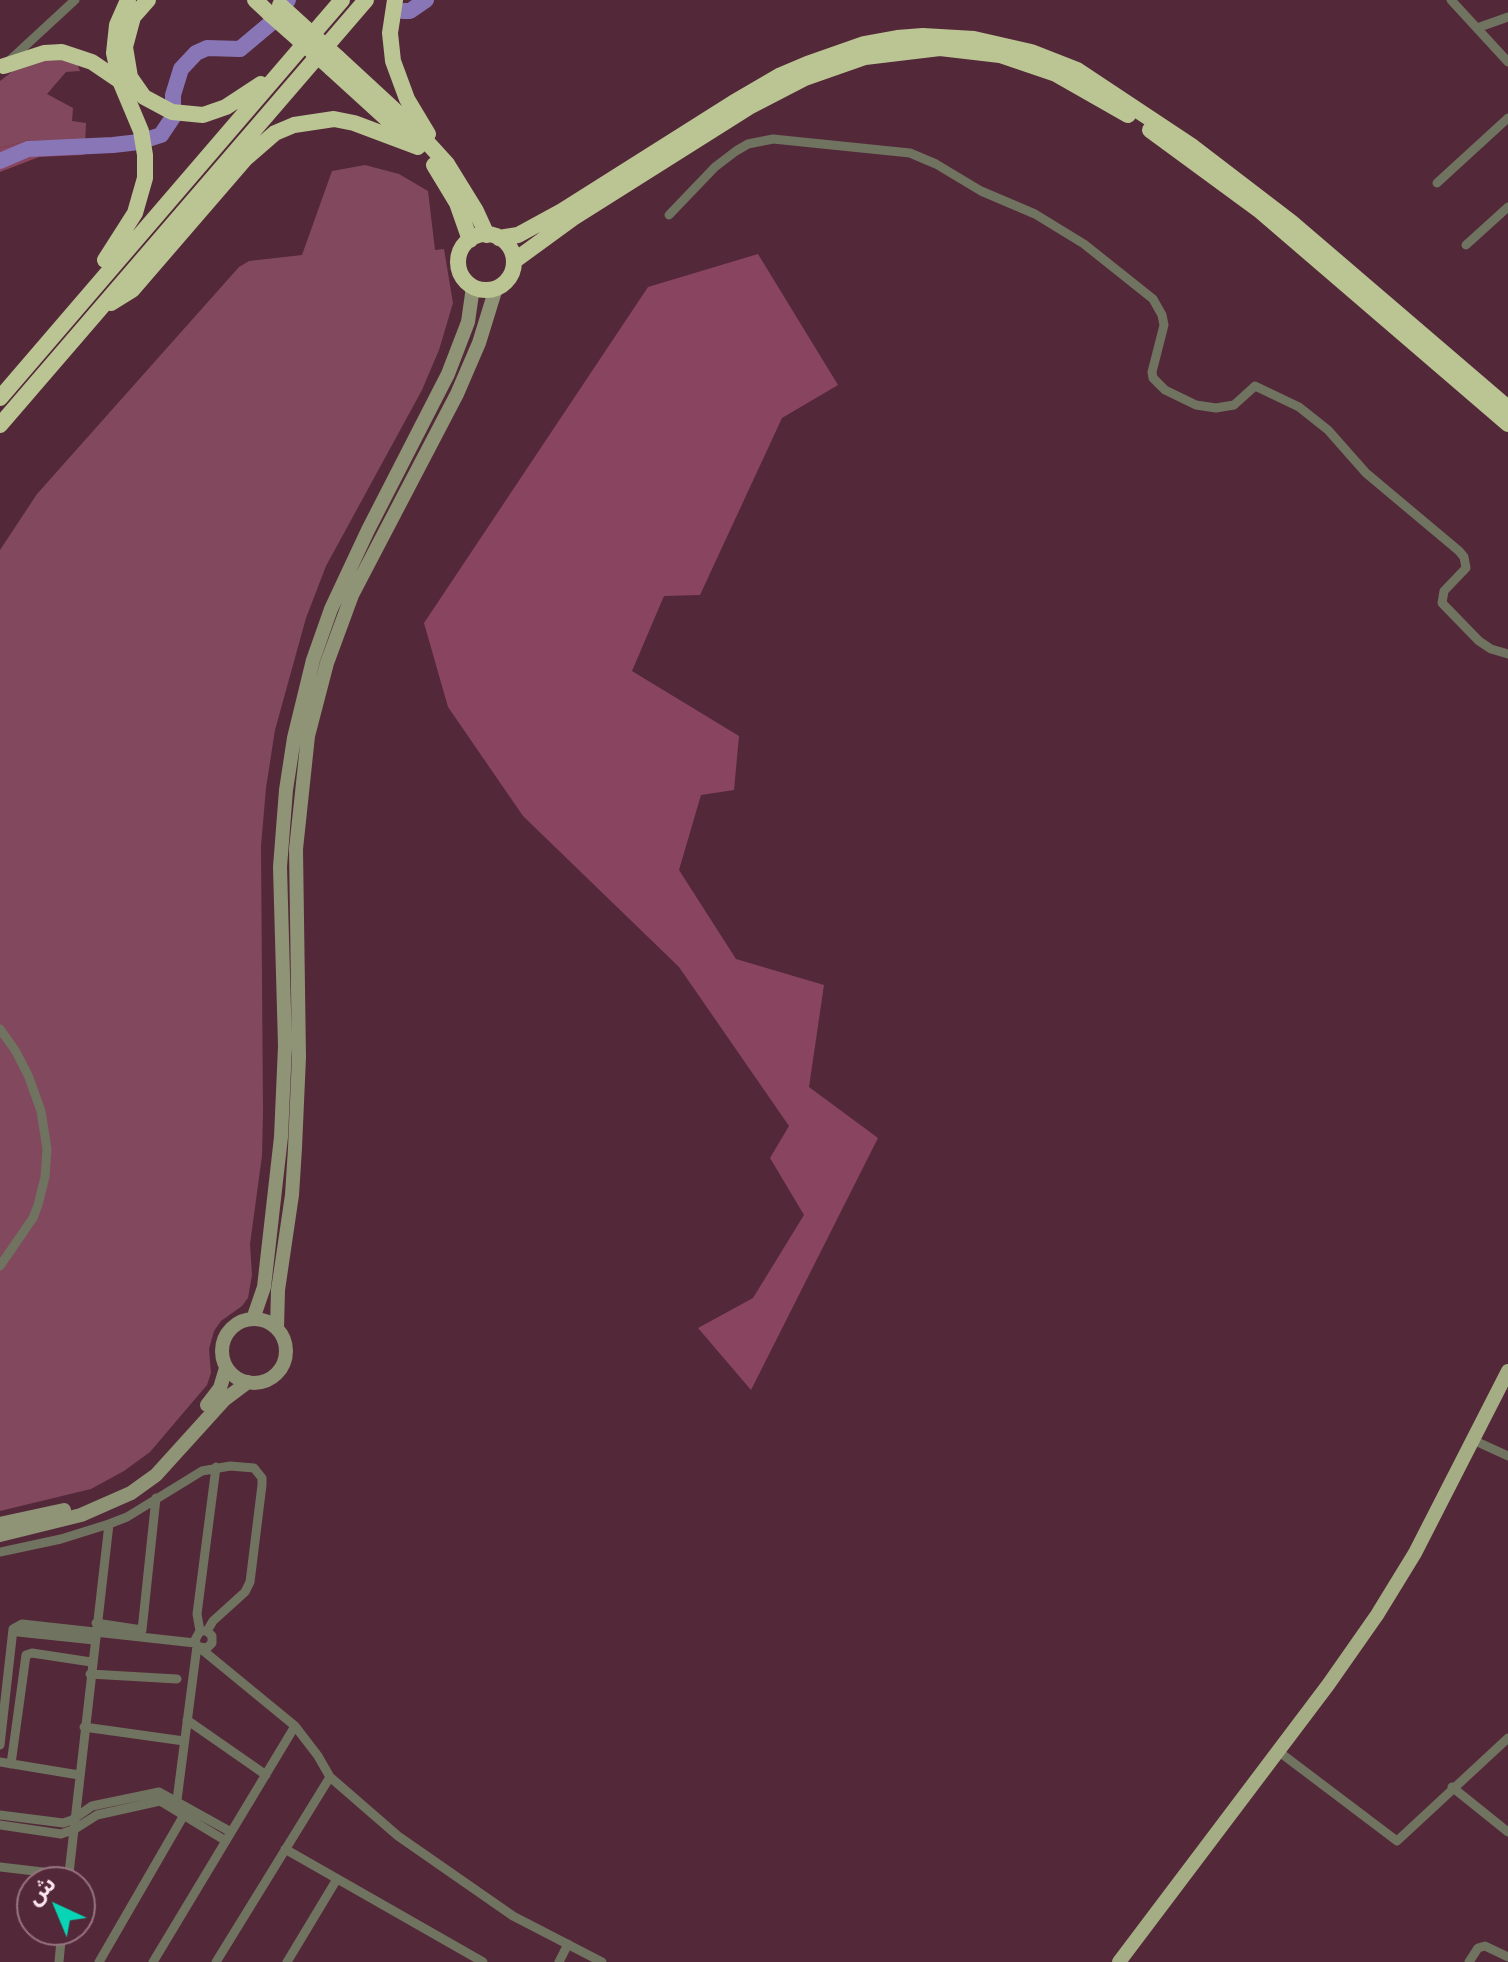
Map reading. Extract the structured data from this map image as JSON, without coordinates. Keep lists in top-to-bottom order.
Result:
{
  "north": "top left"
}
